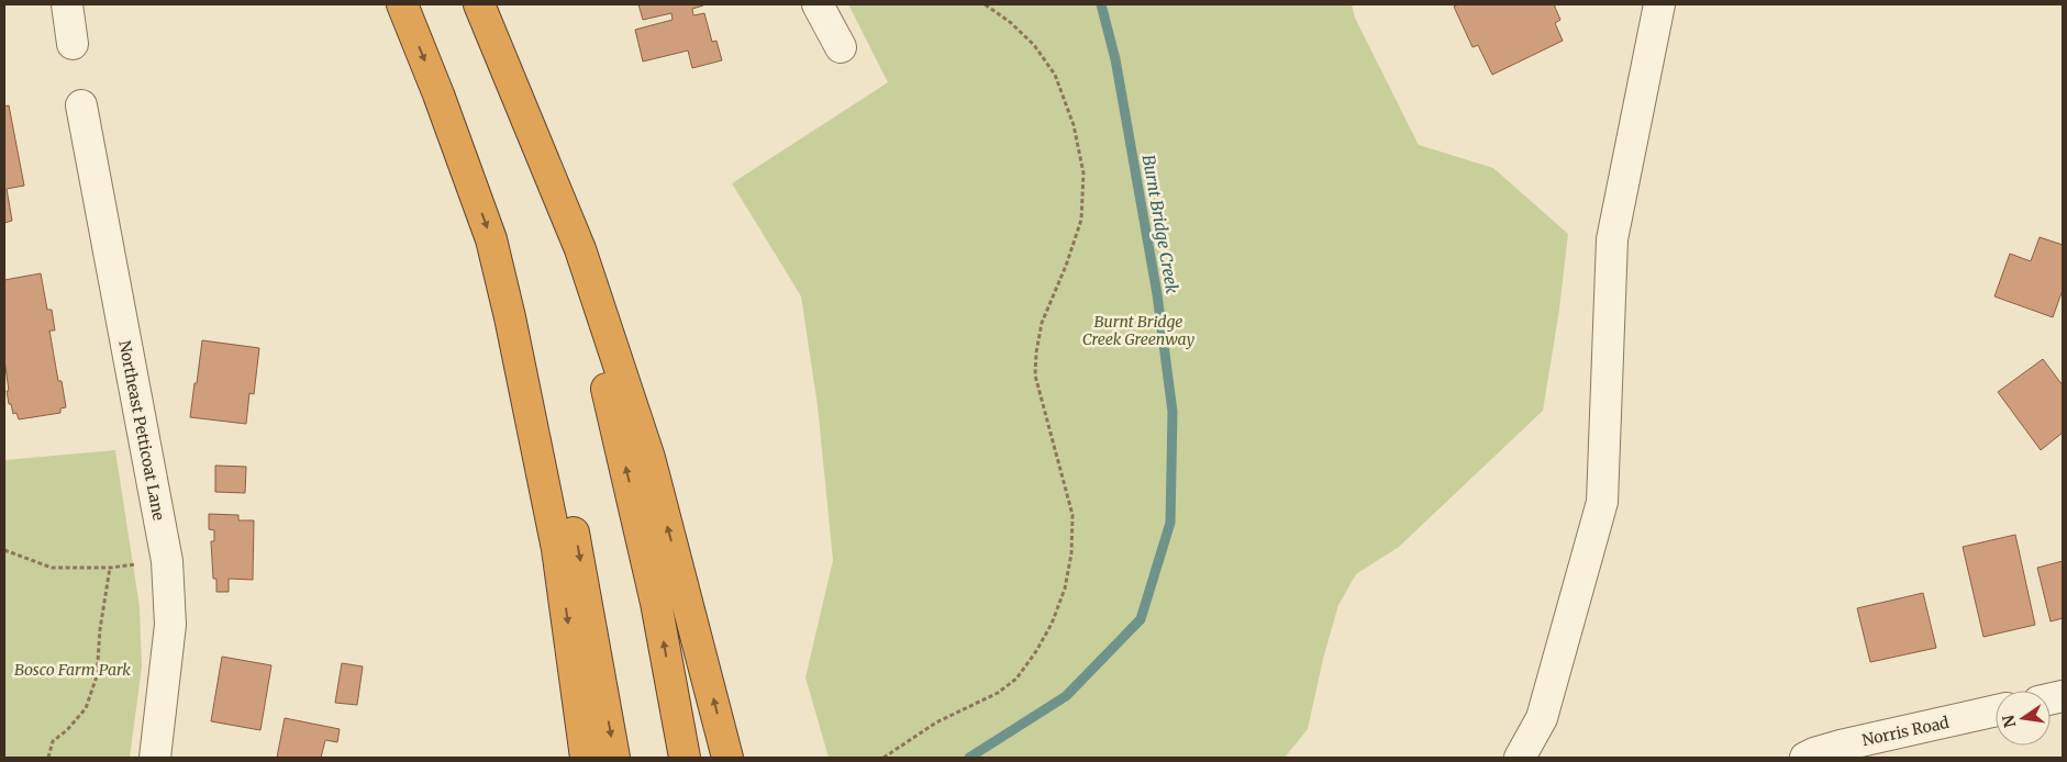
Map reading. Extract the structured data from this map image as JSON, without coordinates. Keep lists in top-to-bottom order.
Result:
{
  "streets": {
    "street": ["Northeast Petticoat Lane", "Norris Road"]
  },
  "water": ["Burnt Bridge Creek"],
  "parks": ["Burnt Bridge Creek Greenway", "Bosco Farm Park"],
  "north": "left"
}
